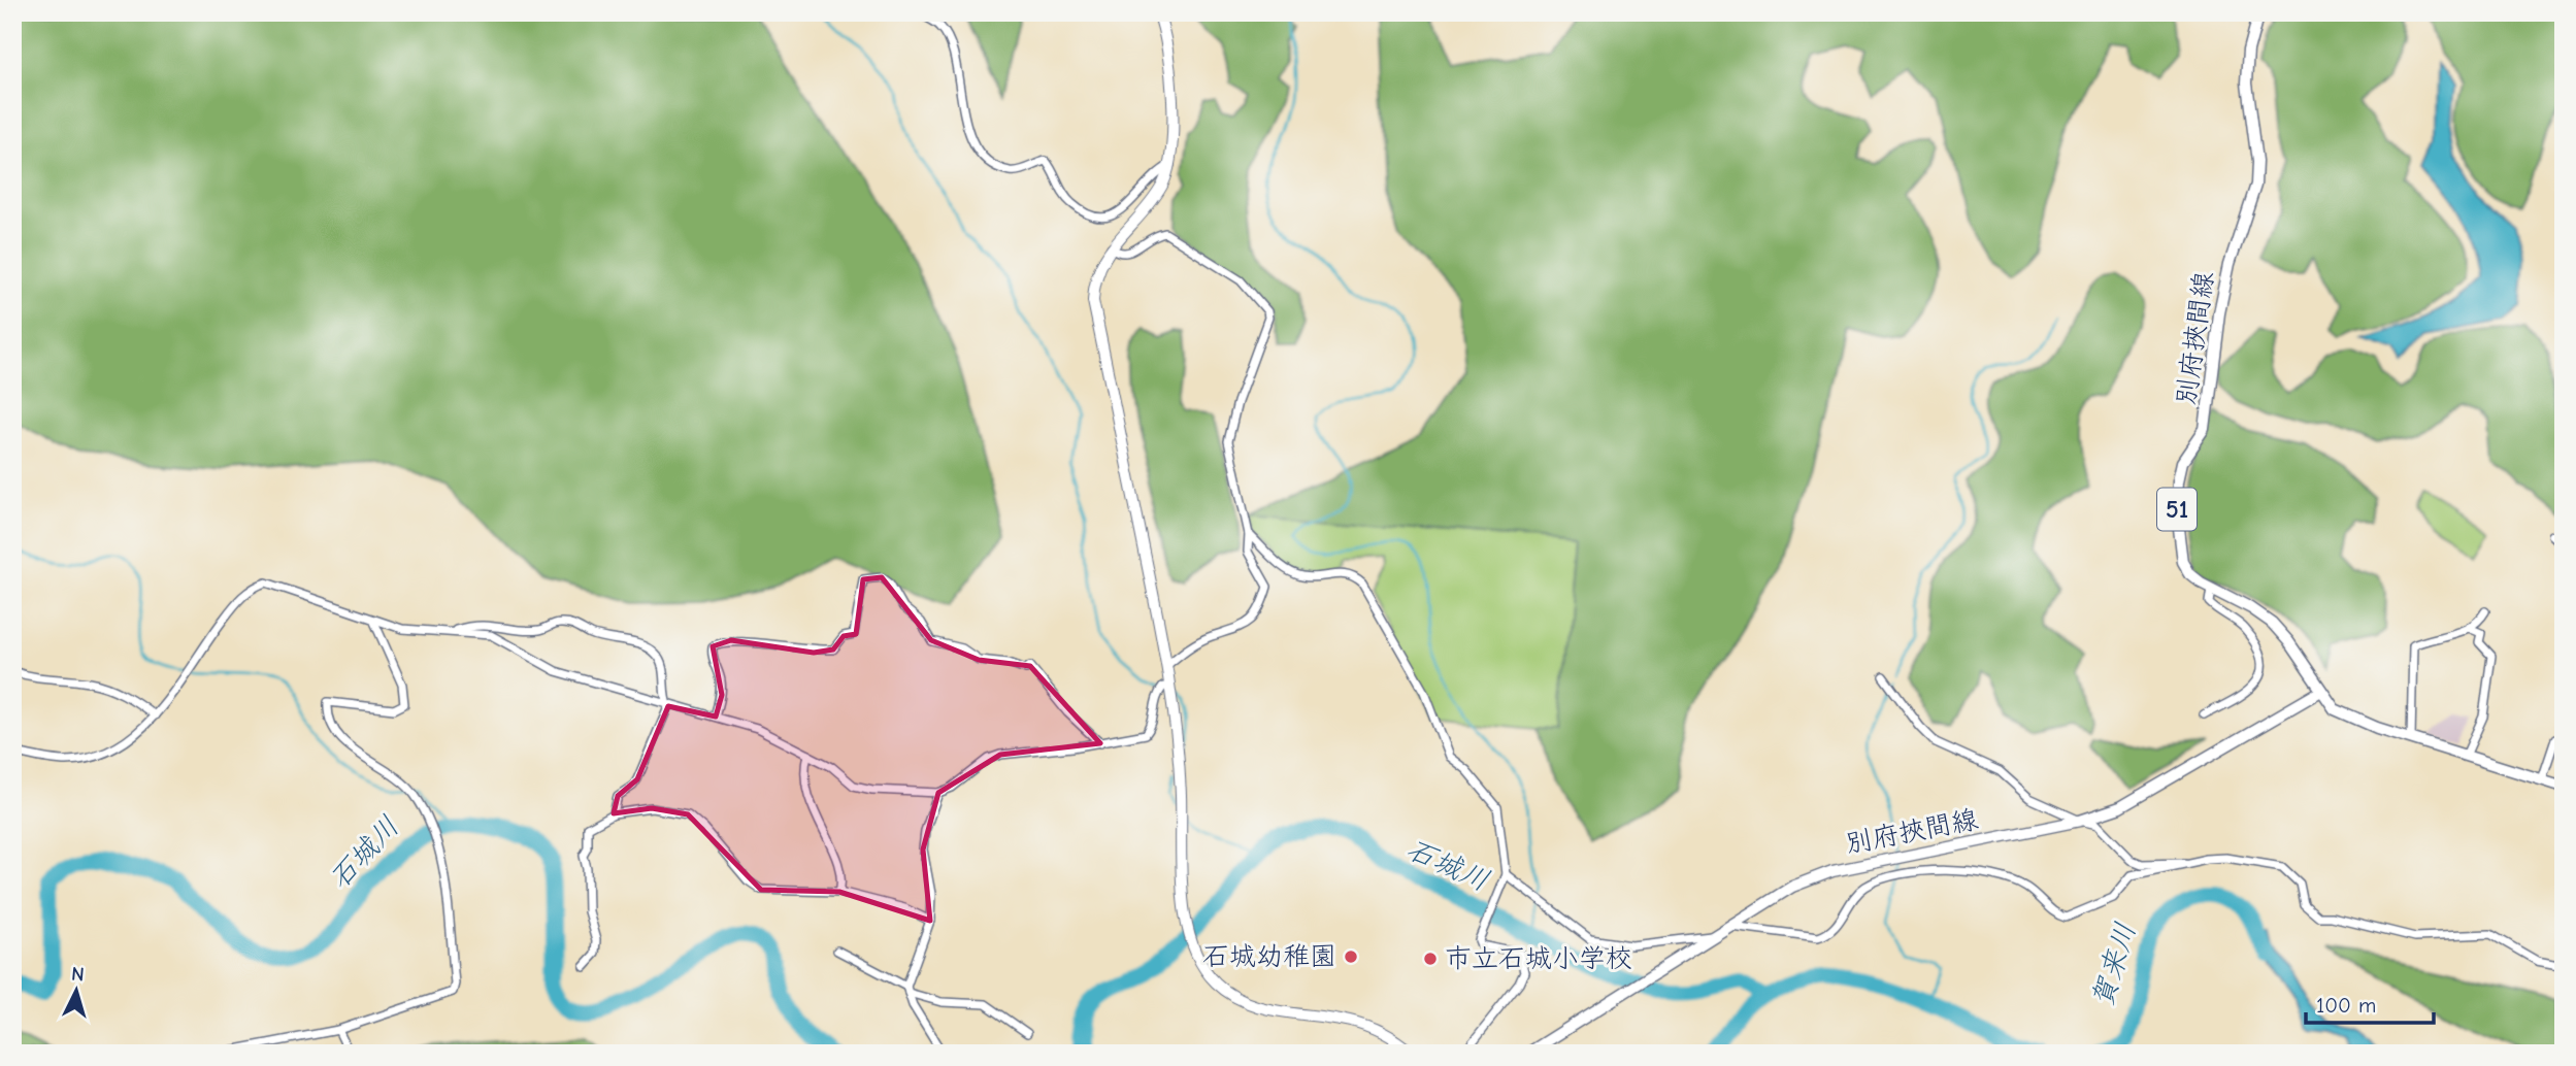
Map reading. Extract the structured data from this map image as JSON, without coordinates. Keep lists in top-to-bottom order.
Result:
{
  "streets": {
    "main road": ["別府挾間線", "51"]
  },
  "water": ["石城川", "賀来川"],
  "places": ["石城幼稚園", "市立石城小学校"],
  "scale_bar": "100 m",
  "north": "top"
}
